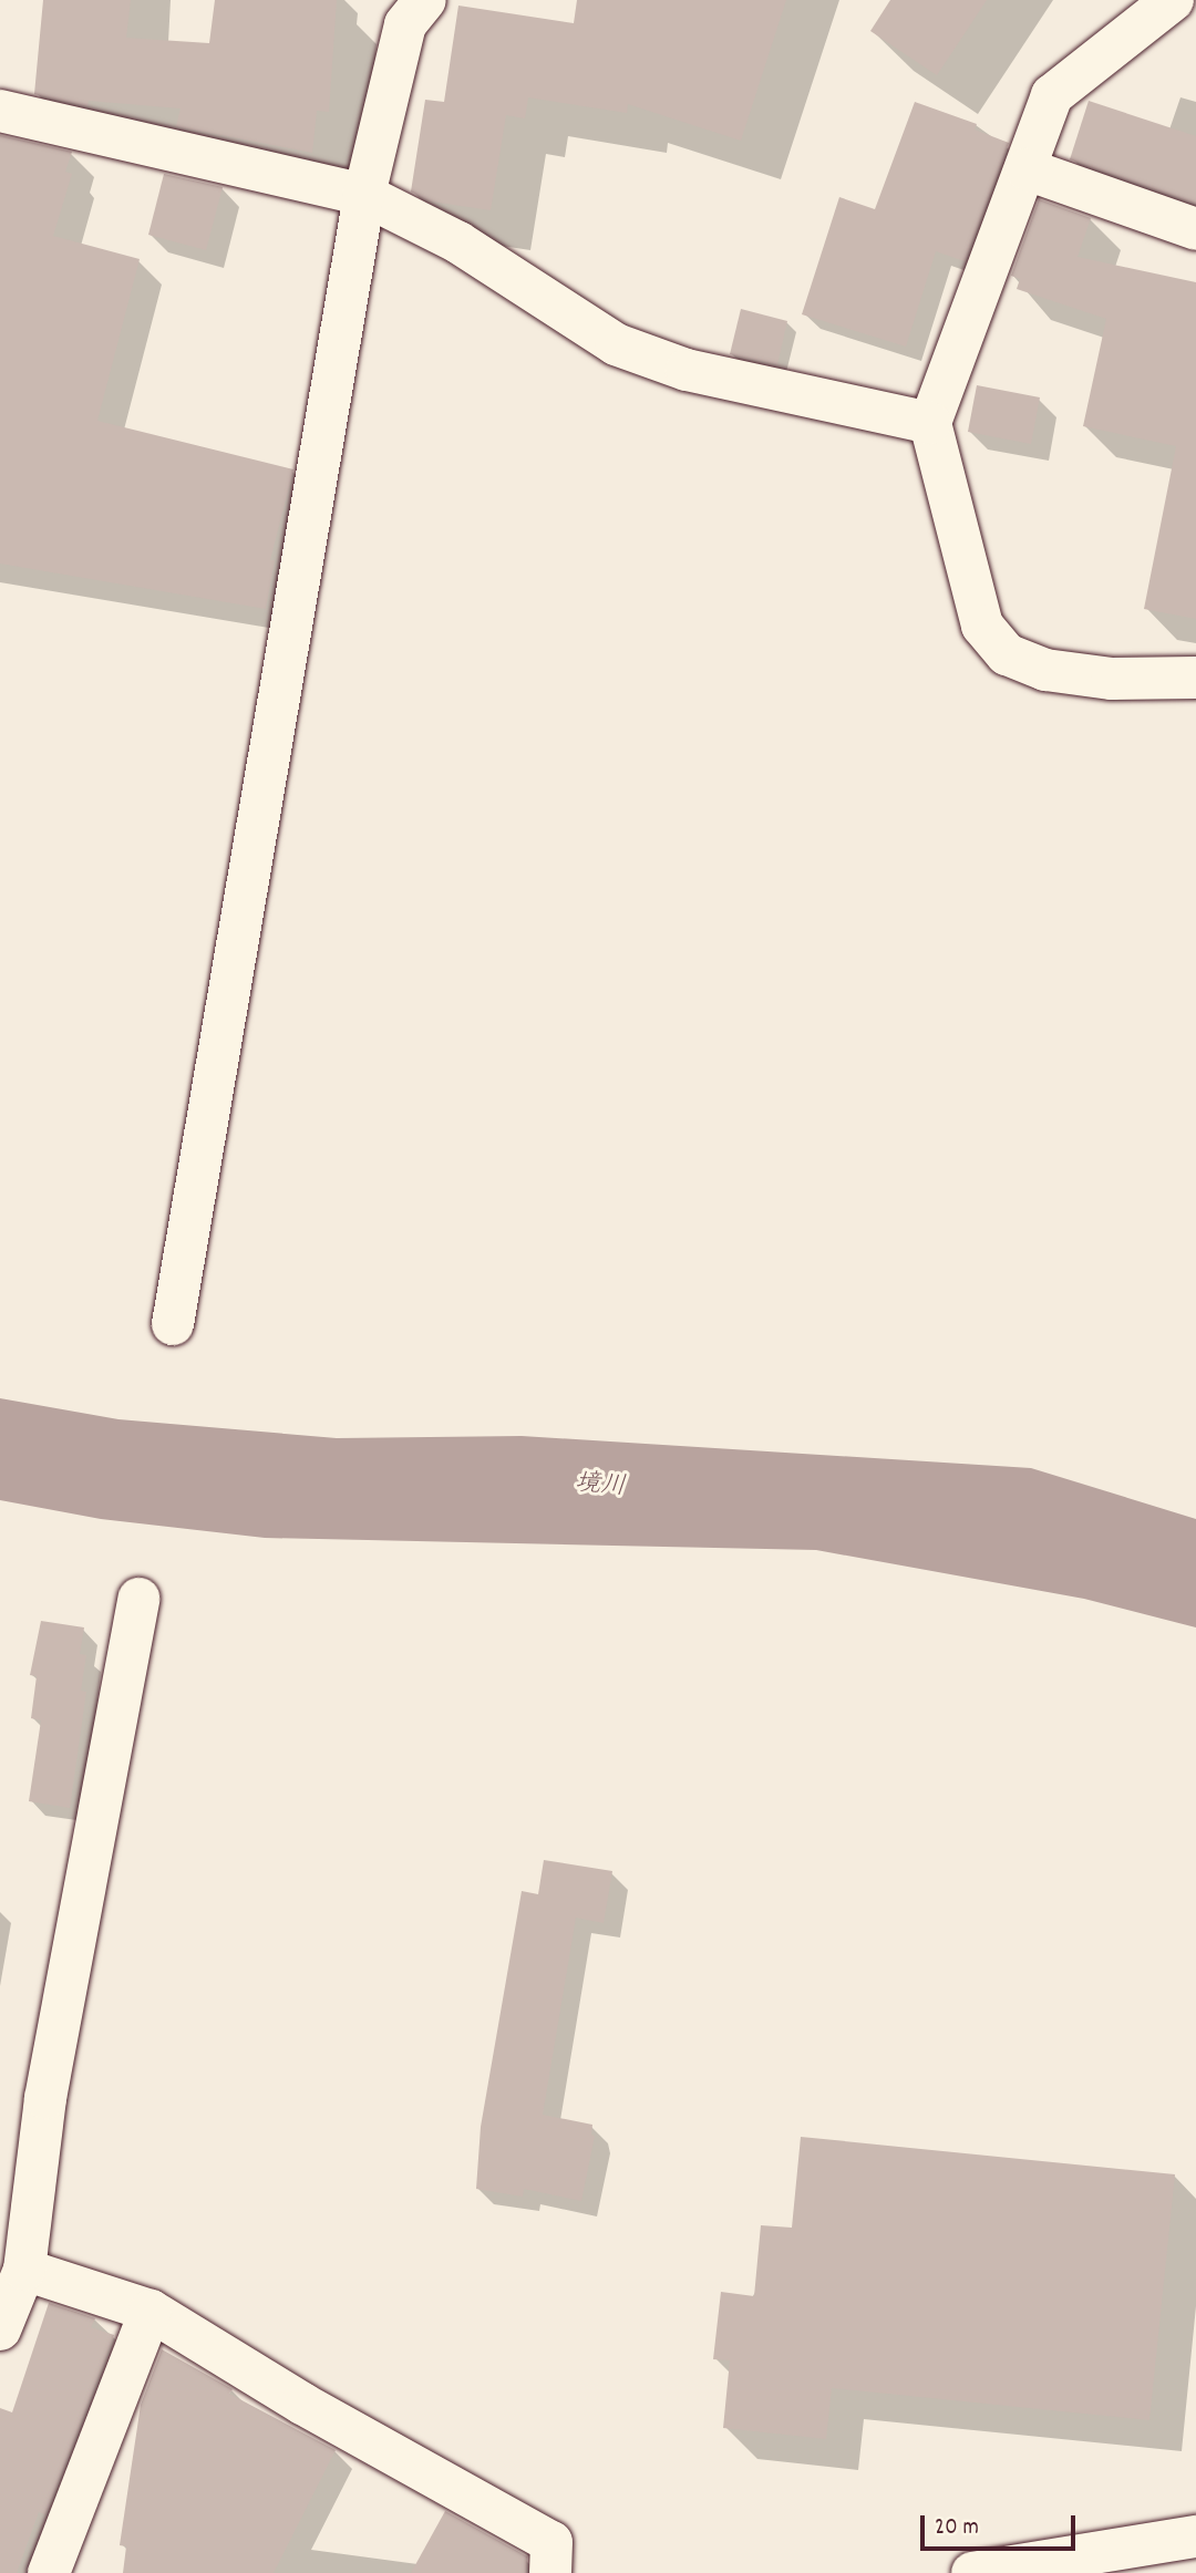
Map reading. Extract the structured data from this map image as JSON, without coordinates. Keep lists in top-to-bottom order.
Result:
{
  "water": ["境川"],
  "scale_bar": "20 m"
}
